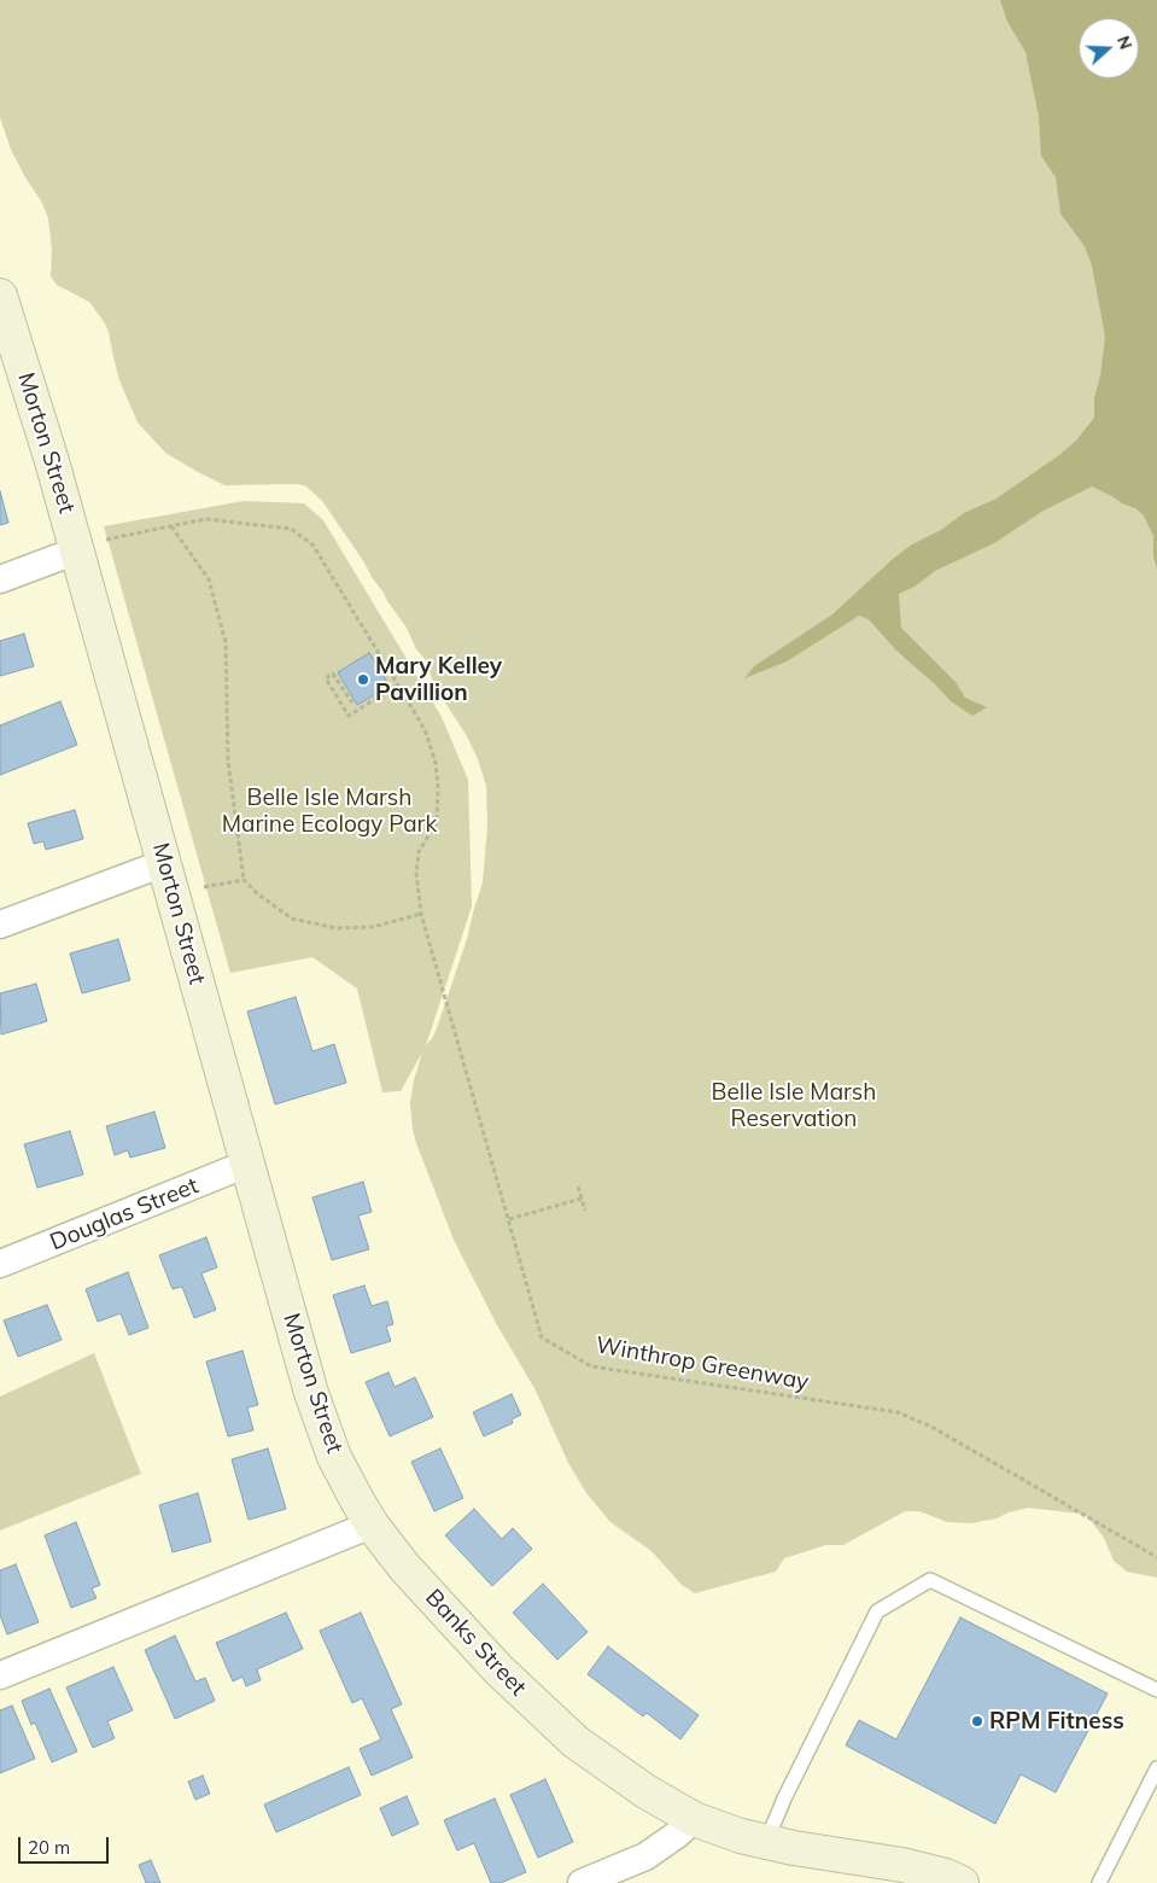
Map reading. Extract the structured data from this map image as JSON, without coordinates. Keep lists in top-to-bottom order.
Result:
{
  "streets": {
    "street": ["Morton Street", "Douglas Street", "Banks Street"],
    "path": ["Winthrop Greenway"]
  },
  "crossings": [
    ["Morton Street", "Douglas Street"],
    ["Morton Street", "Winthrop Greenway"],
    ["Morton Street", "Banks Street"]
  ],
  "parks": ["Belle Isle Marsh Marine Ecology Park", "Belle Isle Marsh Reservation"],
  "places": ["Mary Kelley Pavillion", "RPM Fitness"],
  "scale_bar": "20 m",
  "north": "right"
}
